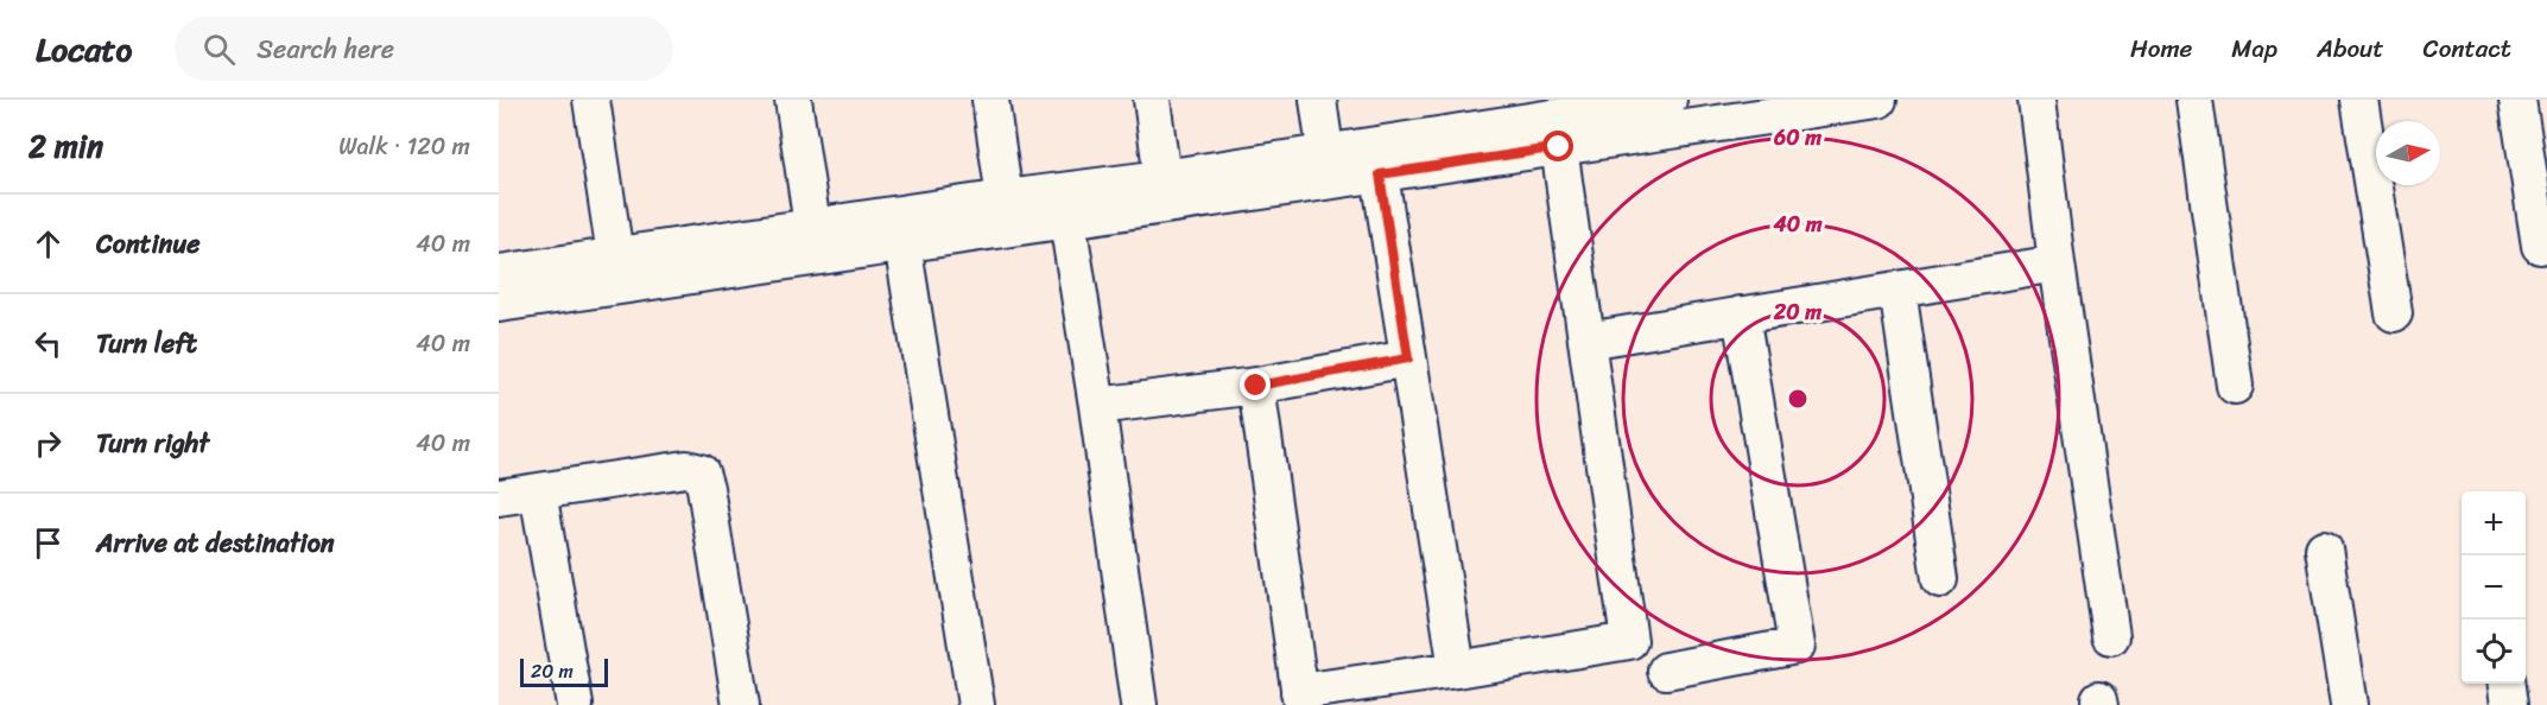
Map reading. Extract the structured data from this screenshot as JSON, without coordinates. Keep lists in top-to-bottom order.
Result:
{
  "scale_bar": "20 m",
  "north": "right",
  "page": {
    "header": "Locato",
    "search": "Search here",
    "nav": [
      "Home",
      "Map",
      "About",
      "Contact"
    ],
    "heading": ["2 min", "Walk · 120 m"],
    "list": [
      ["Continue", "40 m"],
      ["Turn left", "40 m"],
      ["Turn right", "40 m"],
      "Arrive at destination"
    ],
    "map_buttons": ["+", "−"],
    "scale": "20 m"
  },
  "rings": ["60 m", "40 m", "20 m"]
}
